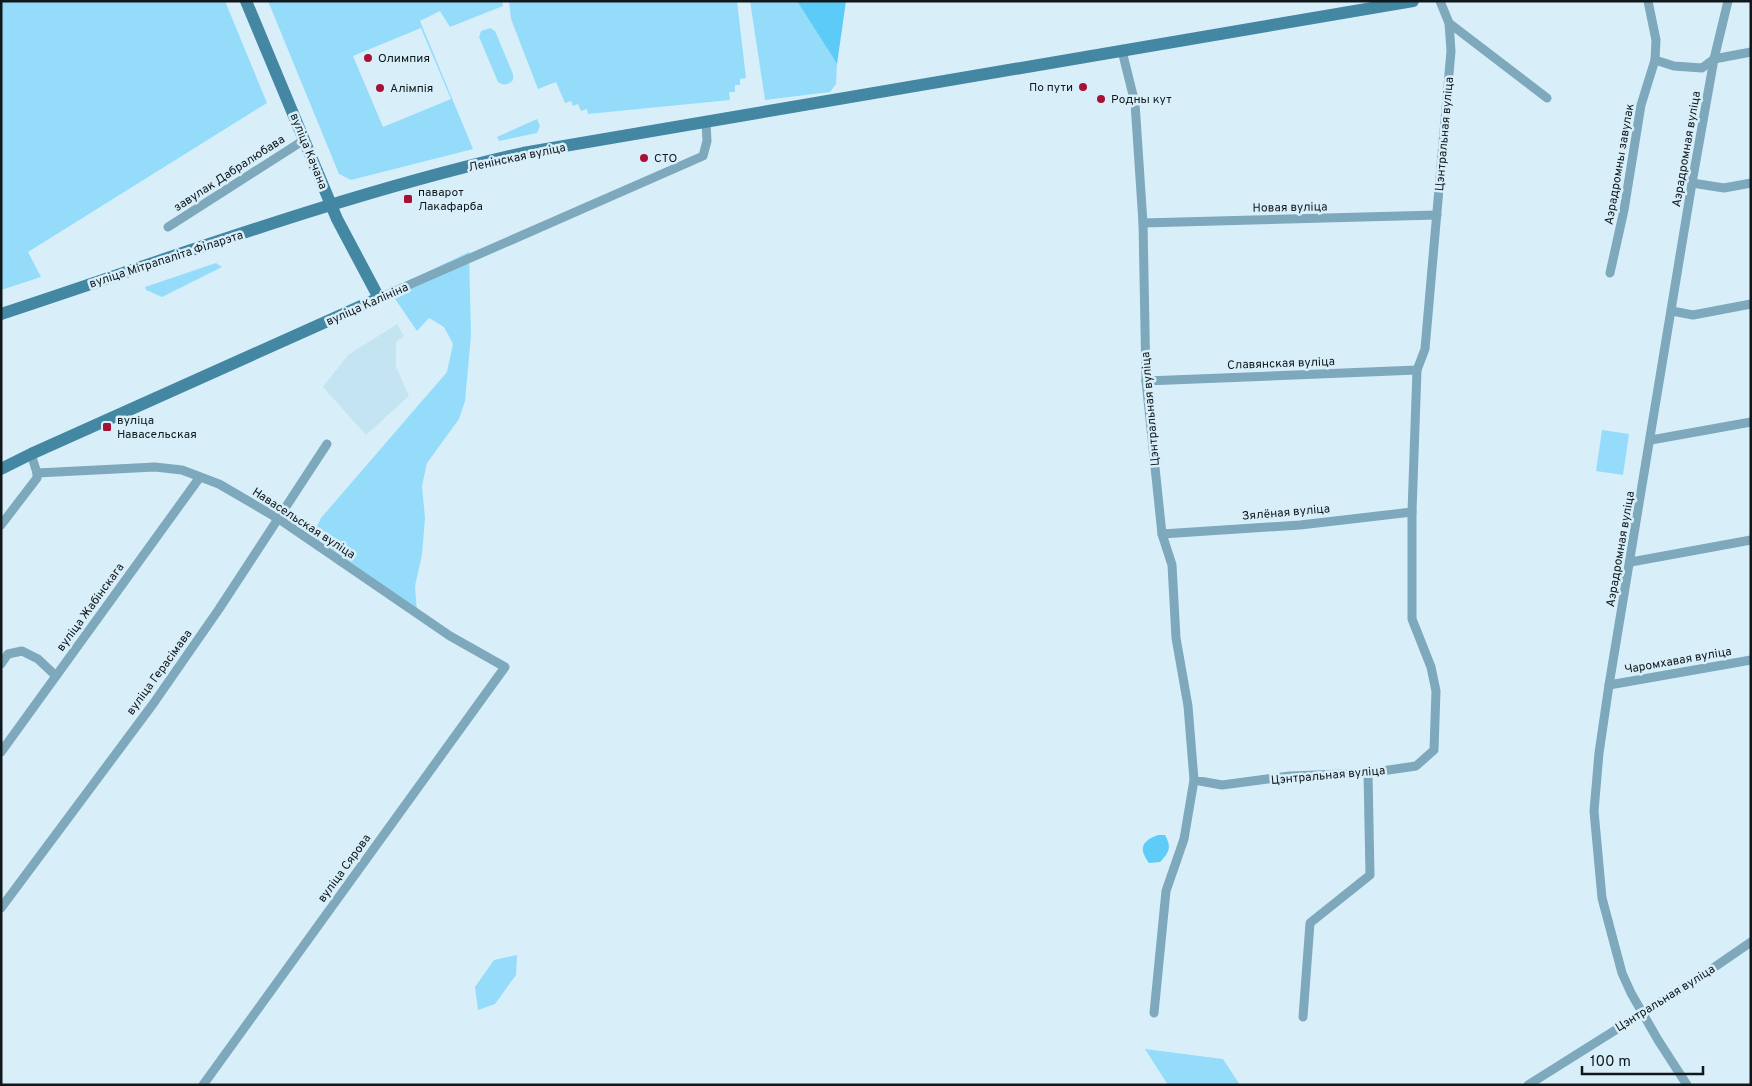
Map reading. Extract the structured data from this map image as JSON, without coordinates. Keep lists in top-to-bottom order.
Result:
{
  "streets": {
    "main road": [
      "вуліца Качана",
      "Ленінская вуліца",
      "вуліца Мітрапаліта Філарэта",
      "вуліца Калініна"
    ],
    "street": [
      "Цэнтральная вуліца",
      "Аэрадромная вуліца",
      "Аэрадромны завулак",
      "завулак Дабралюбава",
      "Новая вуліца",
      "Славянская вуліца",
      "Зялёная вуліца",
      "Навасельская вуліца",
      "вуліца Жабінскага",
      "Чаромхавая вуліца",
      "вуліца Герасімава",
      "вуліца Сярова"
    ]
  },
  "crossings": [
    ["Цэнтральная вуліца", "Аэрадромная вуліца"],
    ["Цэнтральная вуліца", "Ленінская вуліца"],
    ["Цэнтральная вуліца", "Новая вуліца"],
    ["Цэнтральная вуліца", "Славянская вуліца"],
    ["Цэнтральная вуліца", "Зялёная вуліца"],
    ["Аэрадромная вуліца", "Чаромхавая вуліца"],
    ["вуліца Качана", "Ленінская вуліца"],
    ["вуліца Качана", "завулак Дабралюбава"],
    ["вуліца Качана", "вуліца Мітрапаліта Філарэта"],
    ["вуліца Качана", "вуліца Калініна"],
    ["Ленінская вуліца", "вуліца Мітрапаліта Філарэта"],
    ["Ленінская вуліца", "вуліца Калініна"],
    ["Навасельская вуліца", "вуліца Жабінскага"],
    ["Навасельская вуліца", "вуліца Герасімава"],
    ["Навасельская вуліца", "вуліца Сярова"]
  ],
  "places": {
    "other": [
      "Олимпия",
      "По пути",
      "Алімпія",
      "Родны кут",
      "СТО"
    ],
    "transit": ["паварот Лакафарба", "вуліца Навасельская"]
  },
  "scale_bar": "100 m"
}
